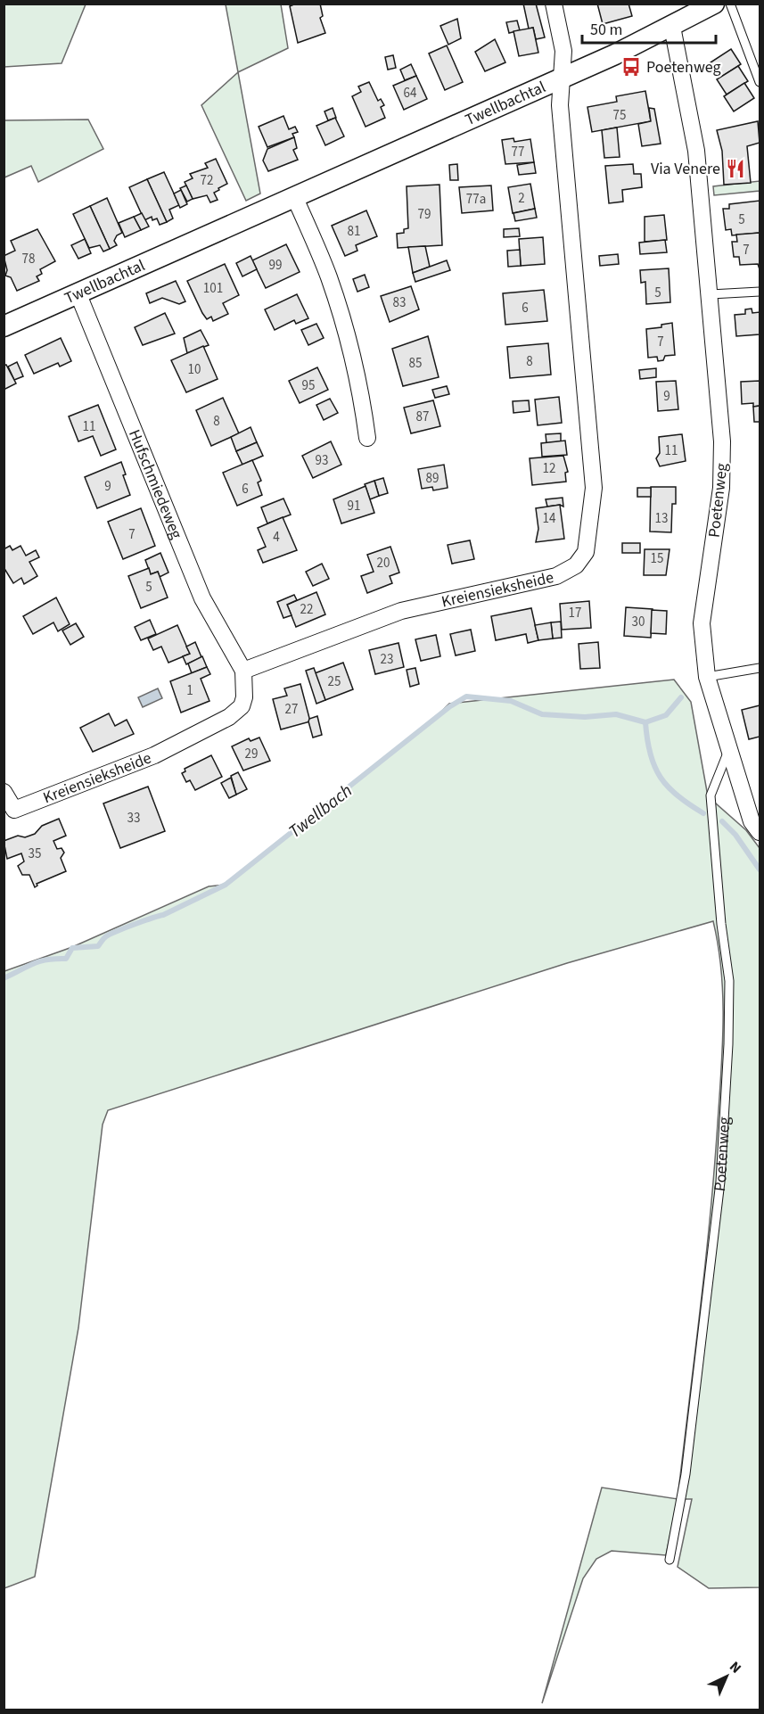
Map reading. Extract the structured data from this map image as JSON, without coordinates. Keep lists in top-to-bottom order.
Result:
{
  "streets": {
    "street": [
      "Twellbachtal",
      "Hufschmiedeweg",
      "Poetenweg",
      "Kreiensieksheide"
    ]
  },
  "crossings": [
    ["Twellbachtal", "Hufschmiedeweg"],
    ["Twellbachtal", "Poetenweg"],
    ["Twellbachtal", "Kreiensieksheide"],
    ["Hufschmiedeweg", "Kreiensieksheide"]
  ],
  "water": ["Twellbach"],
  "places": {
    "bus stop": ["Poetenweg"],
    "restaurant": ["Via Venere"]
  },
  "house_numbers": [
    "64",
    "75",
    "77",
    "72",
    "2",
    "77a",
    "79",
    "5",
    "81",
    "7",
    "78",
    "99",
    "101",
    "5",
    "83",
    "6",
    "7",
    "8",
    "85",
    "10",
    "95",
    "9",
    "87",
    "8",
    "11",
    "11",
    "93",
    "12",
    "89",
    "9",
    "6",
    "91",
    "14",
    "13",
    "7",
    "4",
    "15",
    "20",
    "5",
    "22",
    "17",
    "30",
    "23",
    "25",
    "1",
    "27",
    "29",
    "33",
    "35"
  ],
  "scale_bar": "50 m",
  "north": "top right"
}
